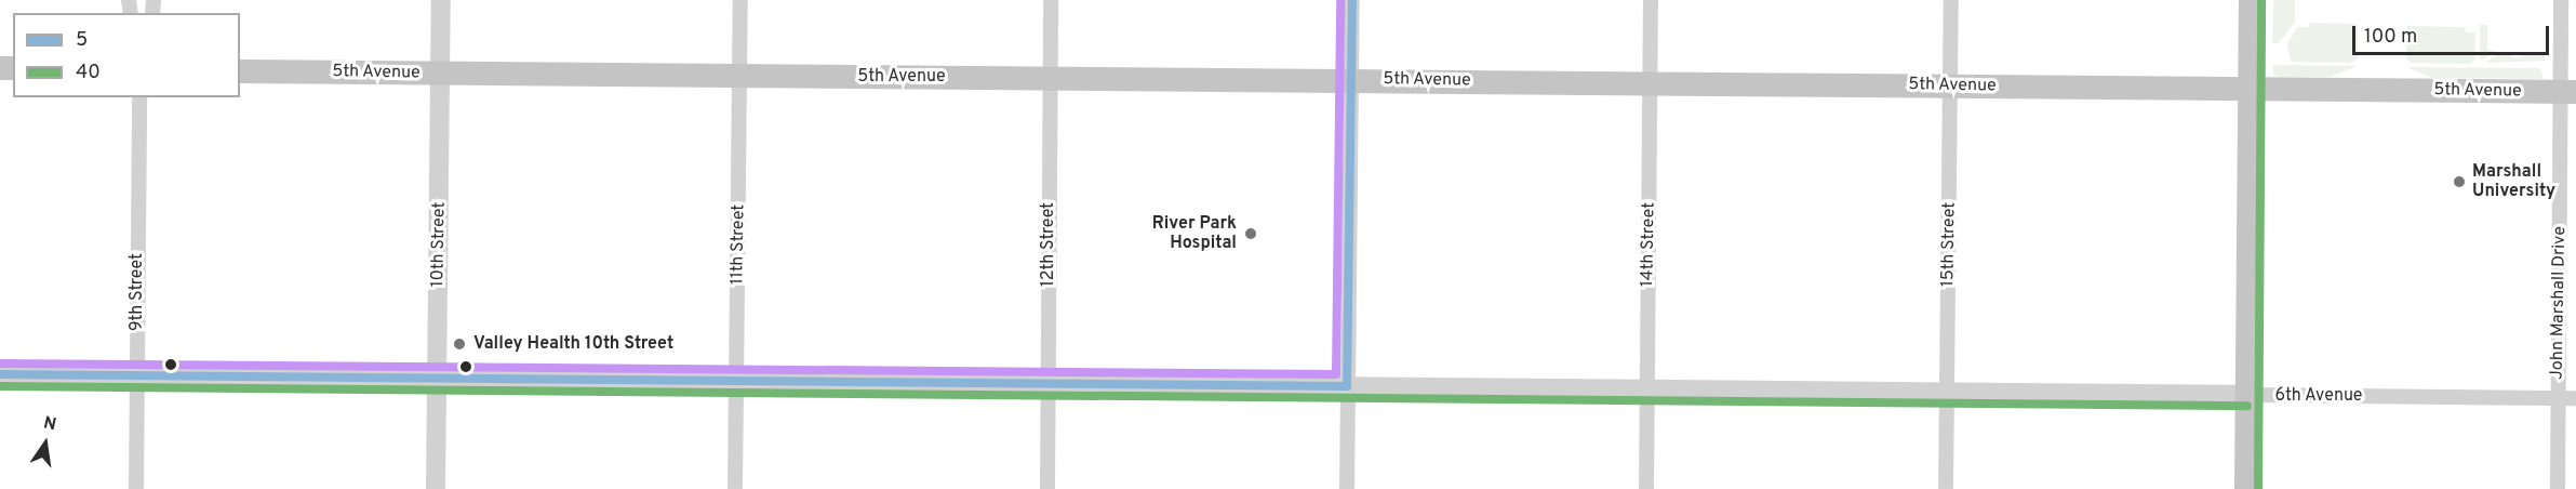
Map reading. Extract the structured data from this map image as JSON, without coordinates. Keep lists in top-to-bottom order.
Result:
{
  "streets": {
    "main road": ["5th Avenue"],
    "street": [
      "10th Street",
      "11th Street",
      "12th Street",
      "14th Street",
      "15th Street",
      "9th Street",
      "John Marshall Drive",
      "6th Avenue"
    ]
  },
  "crossings": [
    ["5th Avenue", "10th Street"],
    ["5th Avenue", "11th Street"],
    ["5th Avenue", "12th Street"],
    ["5th Avenue", "14th Street"],
    ["5th Avenue", "15th Street"],
    ["5th Avenue", "John Marshall Drive"],
    ["10th Street", "6th Avenue"],
    ["11th Street", "6th Avenue"],
    ["12th Street", "6th Avenue"],
    ["14th Street", "6th Avenue"],
    ["15th Street", "6th Avenue"],
    ["9th Street", "6th Avenue"],
    ["John Marshall Drive", "6th Avenue"]
  ],
  "places": ["Marshall University", "River Park Hospital", "Valley Health 10th Street"],
  "lines": ["transit line 5", "transit line 40"],
  "legend": ["5", "40"],
  "scale_bar": "100 m",
  "north": "top"
}
